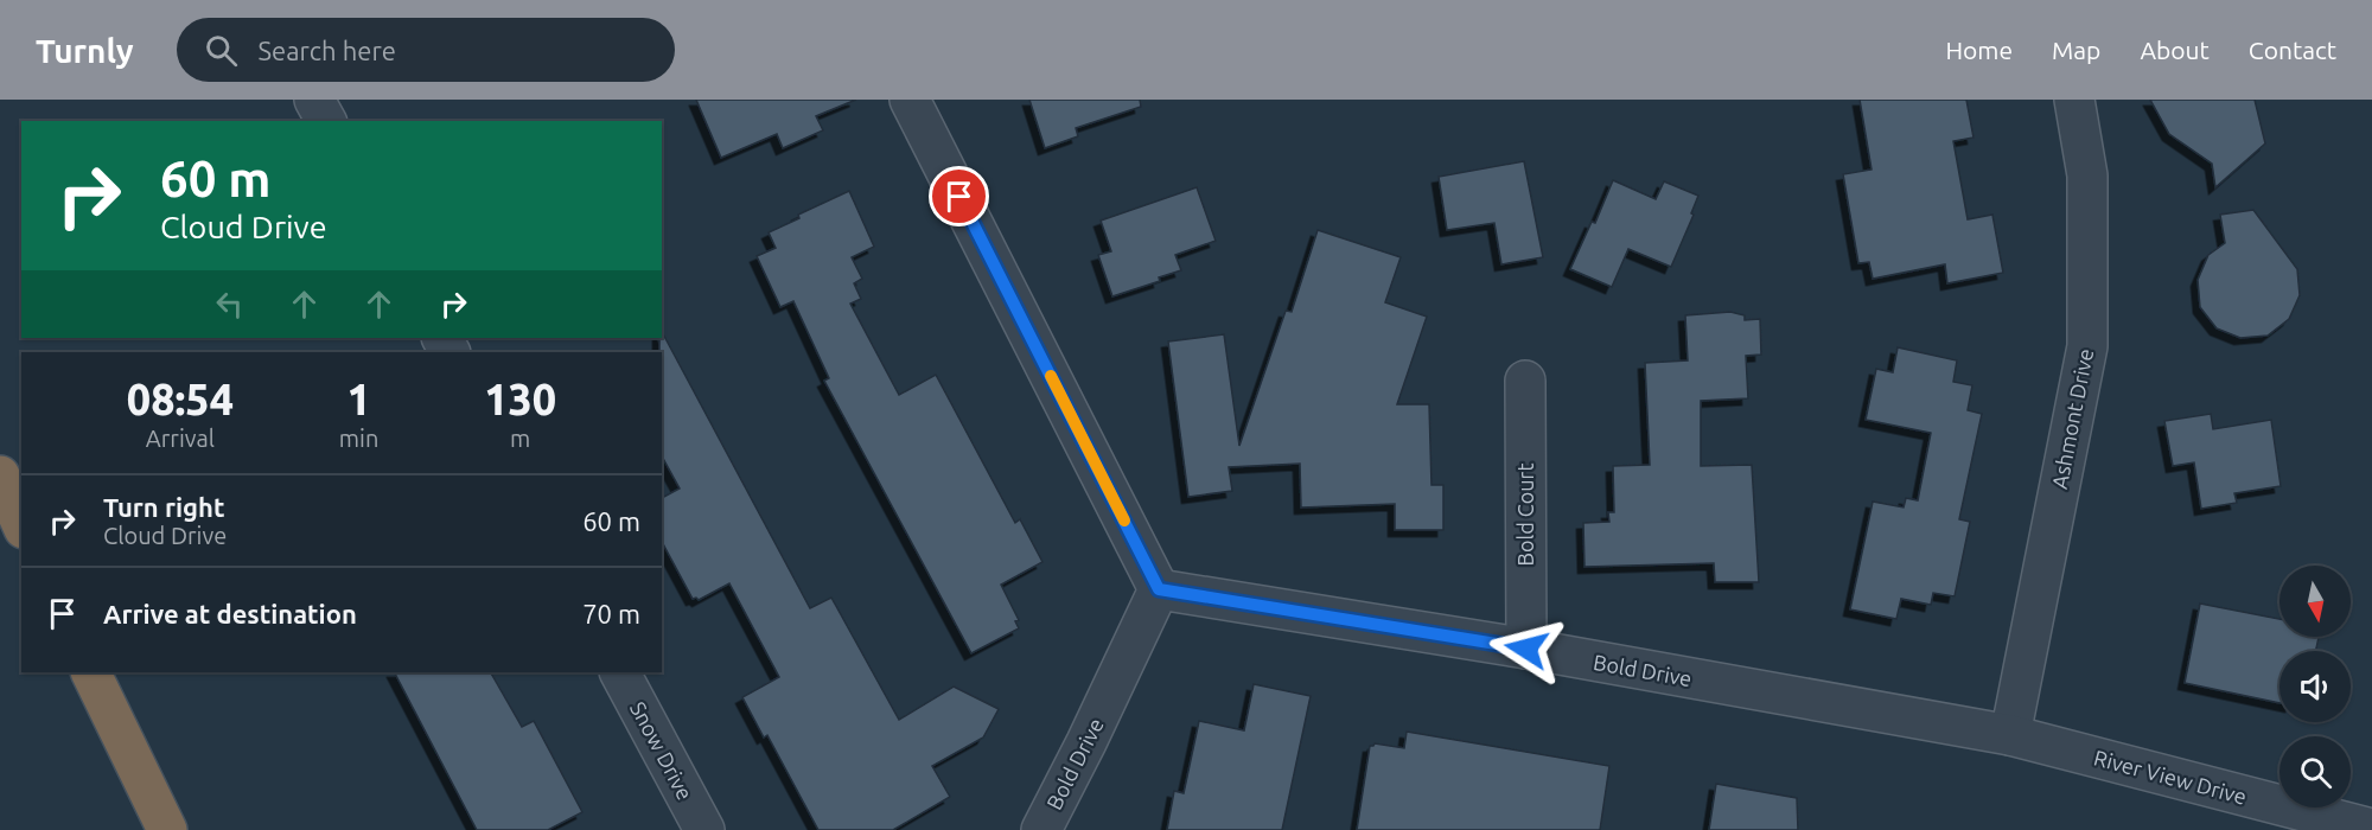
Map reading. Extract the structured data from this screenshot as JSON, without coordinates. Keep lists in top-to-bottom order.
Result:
{
  "streets": {
    "street": [
      "Ashmont Drive",
      "Bold Court",
      "Bold Drive",
      "Snow Drive",
      "River View Drive"
    ]
  },
  "crossings": [
    ["Ashmont Drive", "Bold Drive"],
    ["Ashmont Drive", "River View Drive"],
    ["Bold Court", "Bold Drive"],
    ["Bold Drive", "River View Drive"]
  ],
  "north": "bottom",
  "page": {
    "header": "Turnly",
    "search": "Search here",
    "nav": [
      "Home",
      "Map",
      "About",
      "Contact"
    ],
    "turn": ["60 m", "Cloud Drive"],
    "eta": [
      "08:54",
      "Arrival",
      "1",
      "min",
      "130",
      "m"
    ],
    "list": [
      {
        "name": "Turn right",
        "note": "Cloud Drive",
        "value": "60 m"
      },
      {
        "name": "Arrive at destination",
        "value": "70 m"
      }
    ]
  }
}
